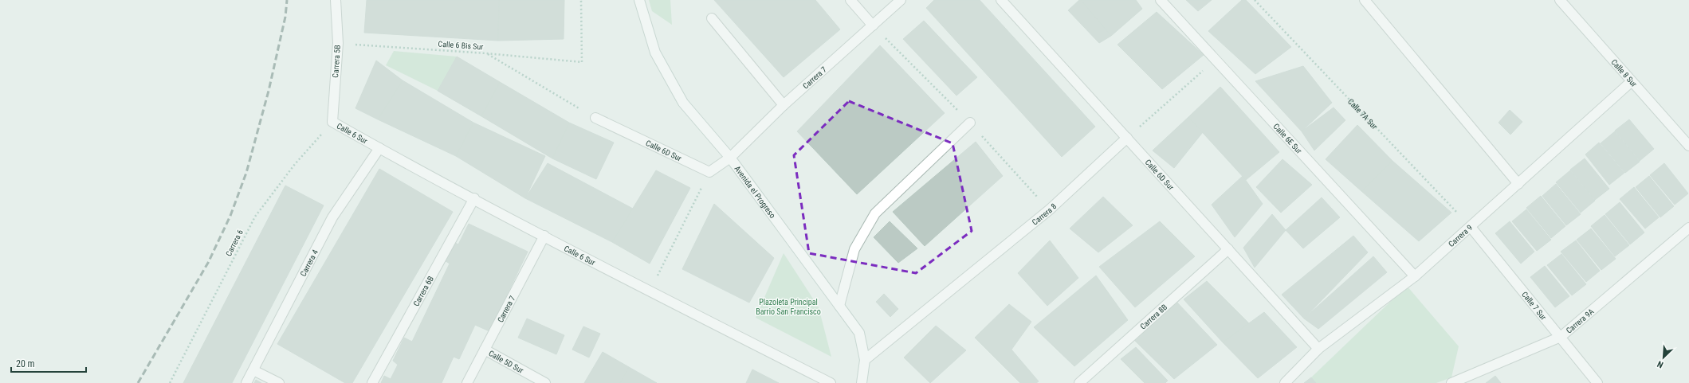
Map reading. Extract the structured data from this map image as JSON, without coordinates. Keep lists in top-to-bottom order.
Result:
{
  "streets": {
    "street": [
      "Carrera 5B",
      "Calle 8 Sur",
      "Carrera 7",
      "Calle 6 Sur",
      "Calle 6E Sur",
      "Calle 6D Sur",
      "Avenida el Progreso",
      "Carrera 8",
      "Carrera 9",
      "Carrera 4",
      "Carrera 6B",
      "Calle 7 Sur",
      "Carrera 8B",
      "Carrera 9A",
      "Calle 5D Sur"
    ],
    "path": ["Calle 6 Bis Sur", "Calle 7A Sur", "Carrera 6"]
  },
  "crossings": [
    ["Calle 6 Bis Sur", "Carrera 5B"],
    ["Carrera 5B", "Calle 6 Sur"],
    ["Carrera 5B", "Carrera 6"],
    ["Calle 8 Sur", "Carrera 9"],
    ["Carrera 7", "Calle 6 Sur"],
    ["Carrera 7", "Avenida el Progreso"],
    ["Carrera 7", "Calle 5D Sur"],
    ["Calle 7A Sur", "Carrera 9"],
    ["Calle 7A Sur", "Calle 7 Sur"],
    ["Calle 6 Sur", "Carrera 6"],
    ["Calle 6 Sur", "Carrera 4"],
    ["Calle 6 Sur", "Carrera 6B"],
    ["Calle 6E Sur", "Carrera 9"],
    ["Calle 6D Sur", "Carrera 8"],
    ["Calle 6D Sur", "Carrera 9"],
    ["Calle 6D Sur", "Carrera 8B"],
    ["Avenida el Progreso", "Carrera 8"],
    ["Carrera 9", "Calle 7 Sur"],
    ["Calle 7 Sur", "Carrera 9A"]
  ],
  "parks": ["Plazoleta Principal Barrio San Francisco"],
  "scale_bar": "20 m",
  "north": "bottom left"
}
